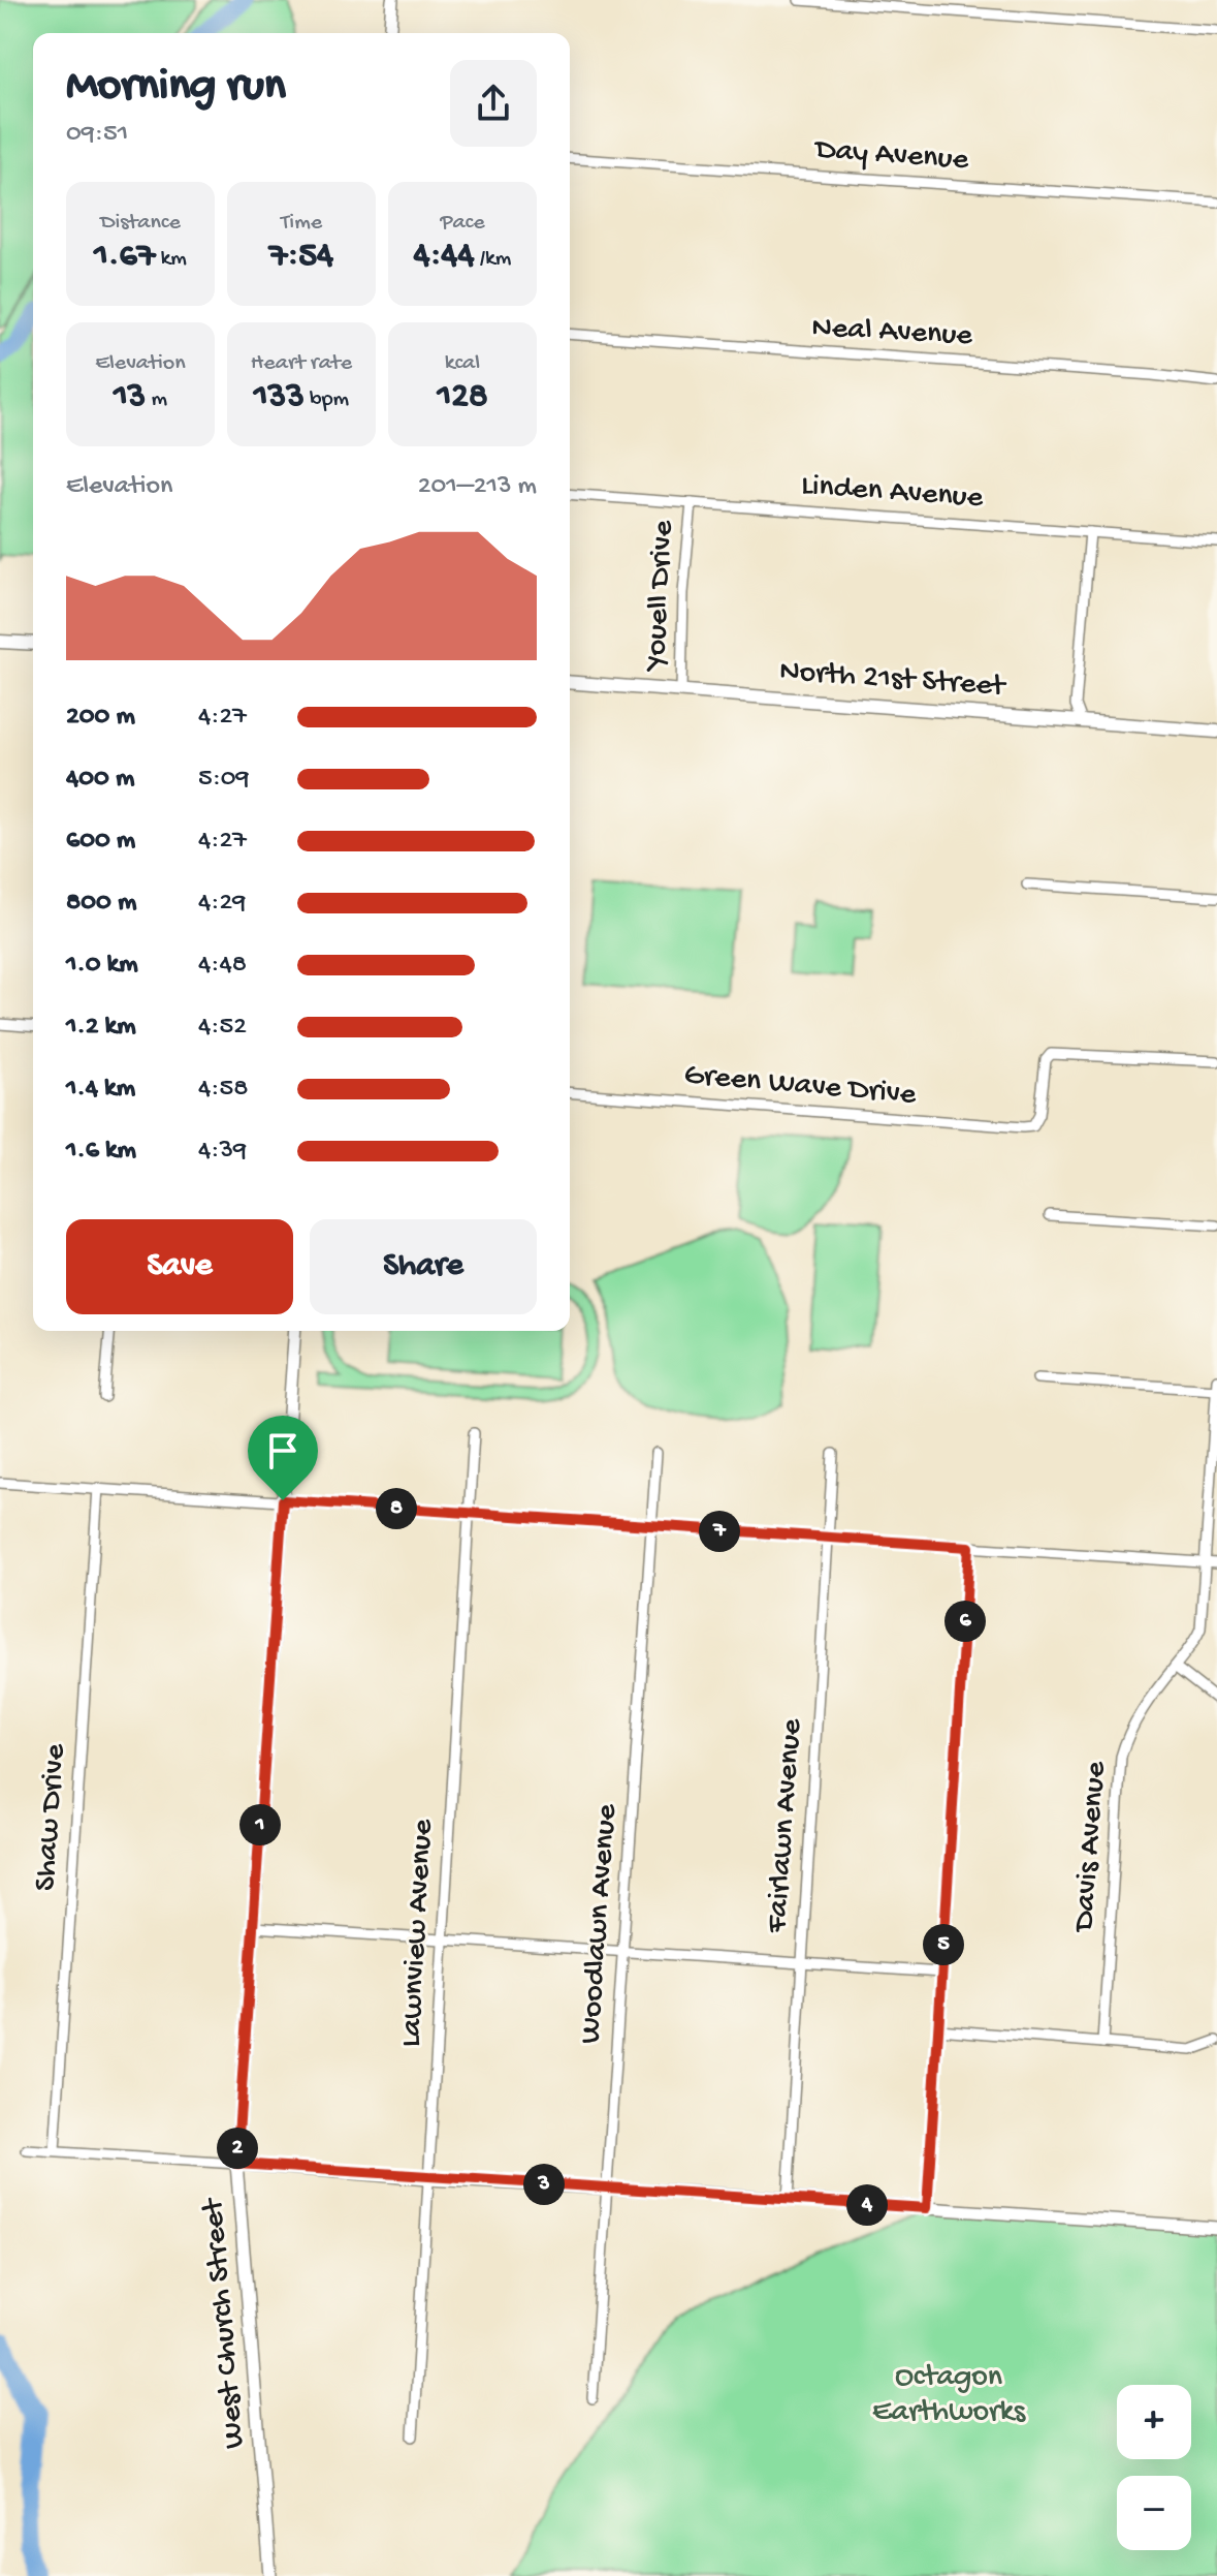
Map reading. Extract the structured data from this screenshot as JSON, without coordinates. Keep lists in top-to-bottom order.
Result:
{
  "streets": {
    "main road": ["North 21st Street"],
    "street": [
      "Day Avenue",
      "Neal Avenue",
      "Linden Avenue",
      "Youell Drive",
      "Green Wave Drive",
      "Shaw Drive",
      "Fairlawn Avenue",
      "Davis Avenue",
      "Woodlawn Avenue",
      "Lawnview Avenue",
      "West Church Street"
    ]
  },
  "crossings": [
    ["Linden Avenue", "Youell Drive"],
    ["Youell Drive", "North 21st Street"]
  ],
  "parks": ["Octagon Earthworks"],
  "page": {
    "heading": ["Morning run", "09:51"],
    "stats": [
      ["Distance", "1.67 km"],
      ["Time", "7:54"],
      ["Pace", "4:44 /km"],
      ["Elevation", "13 m"],
      ["Heart rate", "133 bpm"],
      ["kcal", "128"]
    ],
    "chart": ["Elevation", "201–213 m"],
    "list": [
      {
        "name": "200 m",
        "note": "4:27"
      },
      {
        "name": "400 m",
        "note": "5:09"
      },
      {
        "name": "600 m",
        "note": "4:27"
      },
      {
        "name": "800 m",
        "note": "4:29"
      },
      {
        "name": "1.0 km",
        "note": "4:48"
      },
      {
        "name": "1.2 km",
        "note": "4:52"
      },
      {
        "name": "1.4 km",
        "note": "4:58"
      },
      {
        "name": "1.6 km",
        "note": "4:39"
      }
    ],
    "buttons": ["Save", "Share"],
    "pins": [
      "8",
      "7",
      "6",
      "1",
      "5",
      "2",
      "3",
      "4"
    ],
    "map_buttons": ["+", "−"]
  }
}
